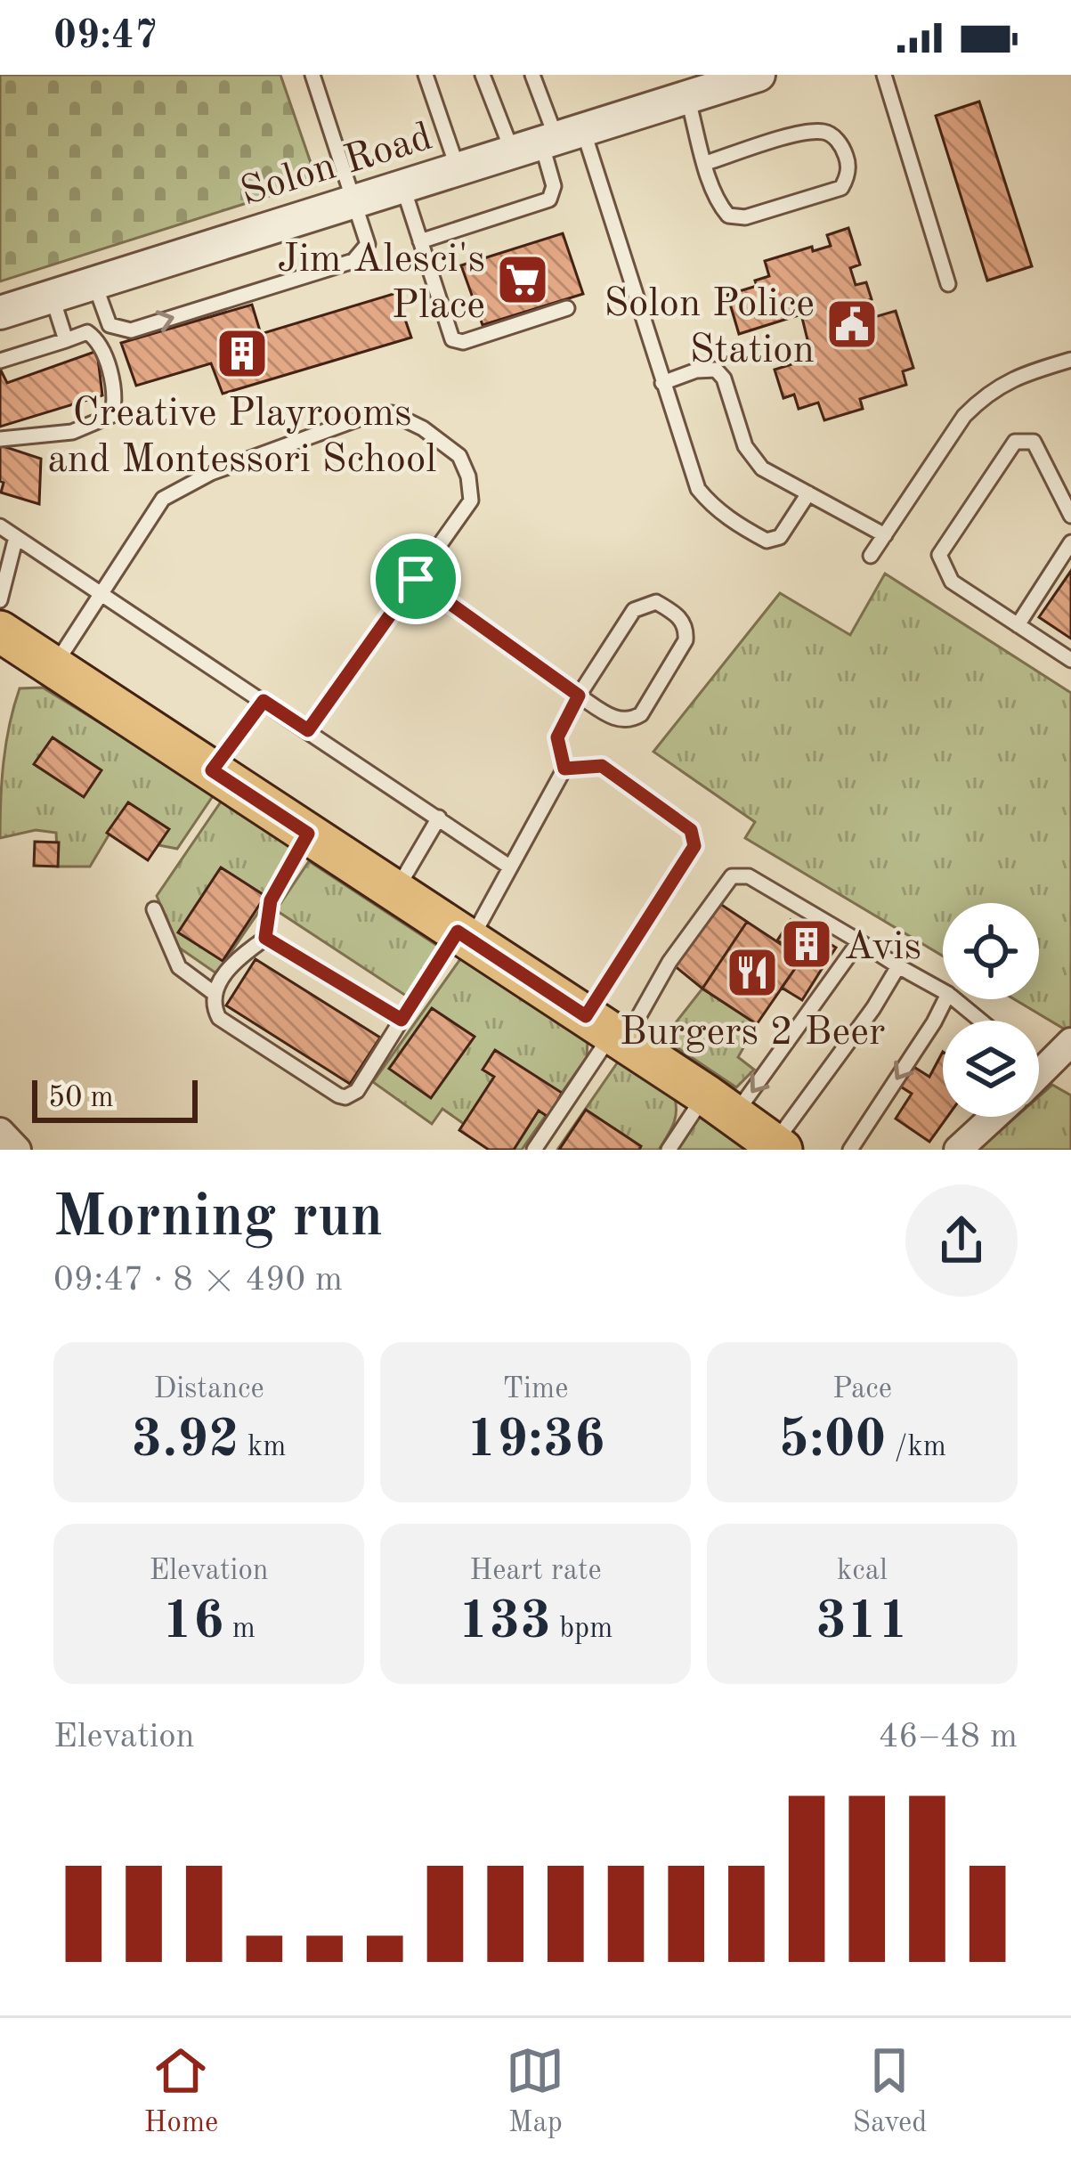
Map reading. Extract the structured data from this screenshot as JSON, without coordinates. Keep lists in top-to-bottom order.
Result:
{
  "streets": {
    "street": ["Solon Road"]
  },
  "places": {
    "supermarket": ["Jim Alesci's Place"],
    "public building": ["Solon Police Station"],
    "building": ["Creative Playrooms and Montessori School", "Avis"],
    "restaurant": ["Burgers 2 Beer"]
  },
  "scale_bar": "50 m",
  "page": {
    "status": "09:47",
    "scale": "50 m",
    "heading": ["Morning run", "09:47 · 8 × 490 m"],
    "stats": [
      ["Distance", "3.92 km"],
      ["Time", "19:36"],
      ["Pace", "5:00 /km"],
      ["Elevation", "16 m"],
      ["Heart rate", "133 bpm"],
      ["kcal", "311"]
    ],
    "chart": ["Elevation", "46–48 m"],
    "tabs": ["Home", "Map", "Saved"]
  }
}
